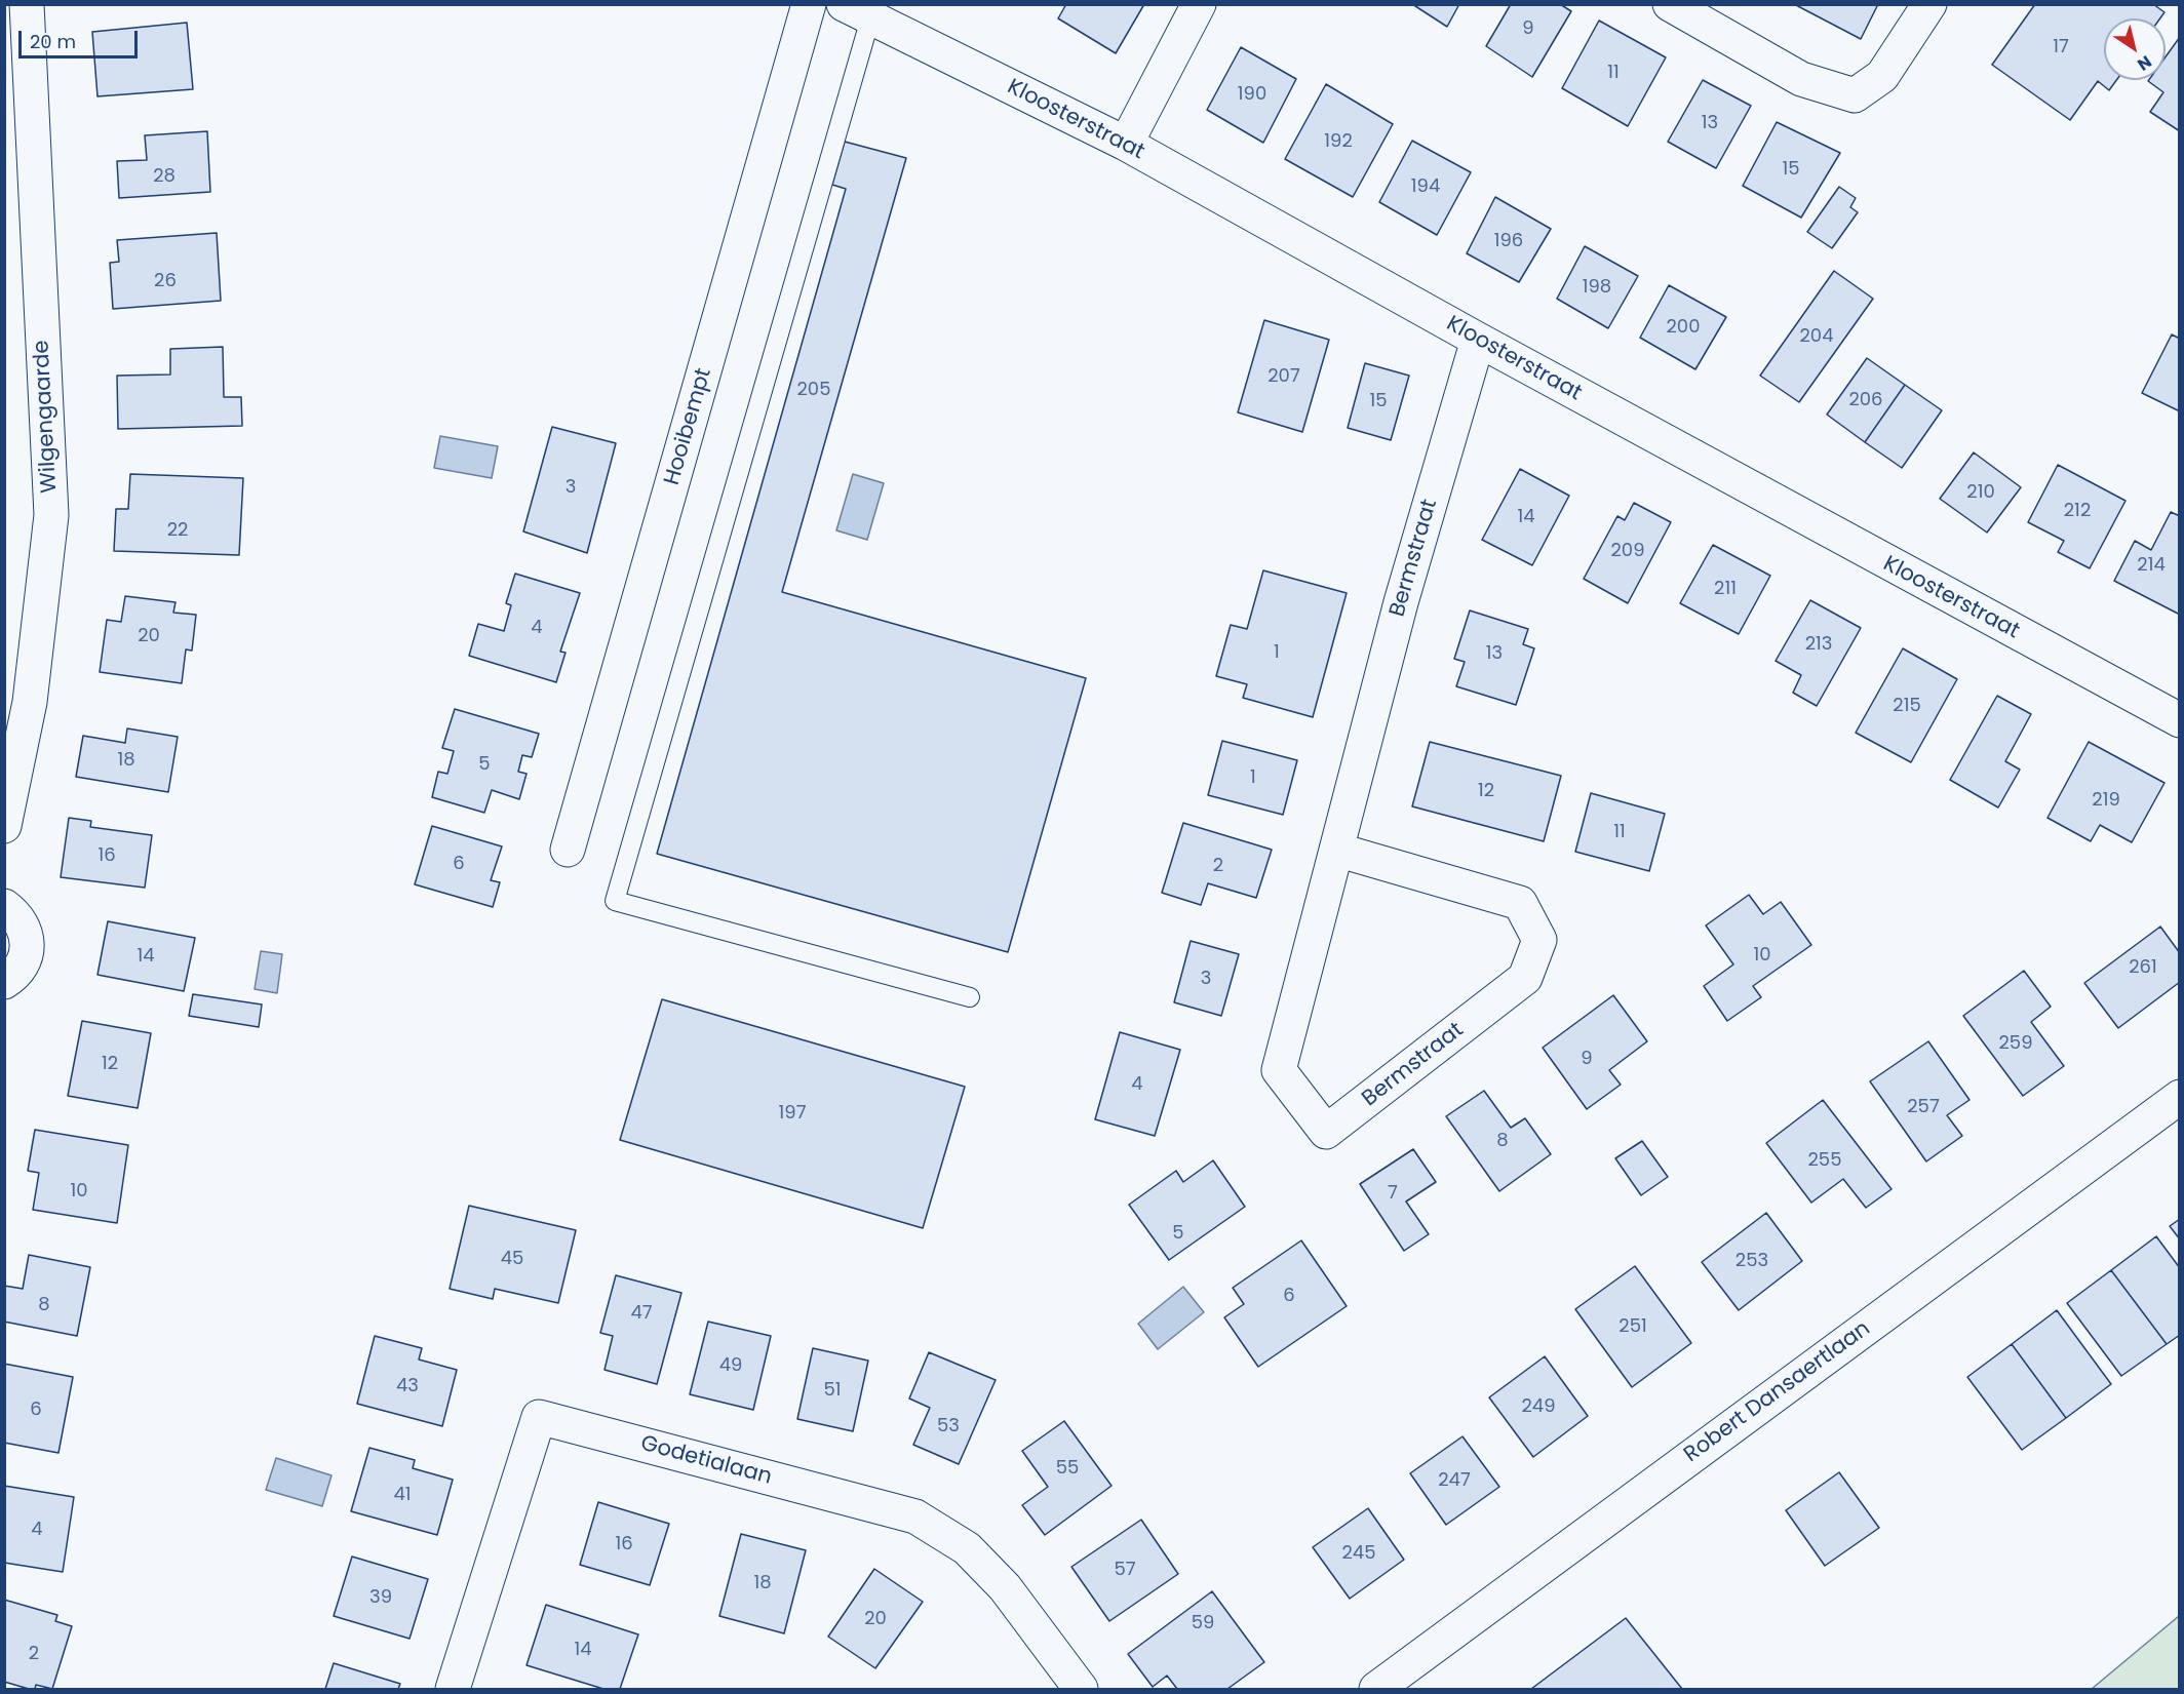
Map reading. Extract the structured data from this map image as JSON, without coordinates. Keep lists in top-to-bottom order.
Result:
{
  "streets": {
    "street": [
      "Kloosterstraat",
      "Wilgengaarde",
      "Hooibempt",
      "Bermstraat",
      "Robert Dansaertlaan",
      "Godetialaan"
    ]
  },
  "crossings": [
    ["Kloosterstraat", "Bermstraat"]
  ],
  "house_numbers": [
    "9",
    "17",
    "11",
    "190",
    "13",
    "192",
    "15",
    "28",
    "194",
    "196",
    "26",
    "198",
    "200",
    "204",
    "207",
    "205",
    "206",
    "15",
    "3",
    "210",
    "212",
    "14",
    "22",
    "209",
    "214",
    "211",
    "4",
    "20",
    "213",
    "1",
    "13",
    "215",
    "18",
    "5",
    "1",
    "12",
    "219",
    "11",
    "16",
    "6",
    "2",
    "10",
    "14",
    "261",
    "3",
    "259",
    "9",
    "12",
    "4",
    "257",
    "197",
    "8",
    "255",
    "10",
    "7",
    "5",
    "45",
    "253",
    "6",
    "8",
    "47",
    "251",
    "49",
    "43",
    "51",
    "249",
    "6",
    "53",
    "55",
    "247",
    "41",
    "4",
    "16",
    "245",
    "57",
    "18",
    "39",
    "20",
    "59",
    "14",
    "2"
  ],
  "scale_bar": "20 m",
  "north": "bottom right"
}
